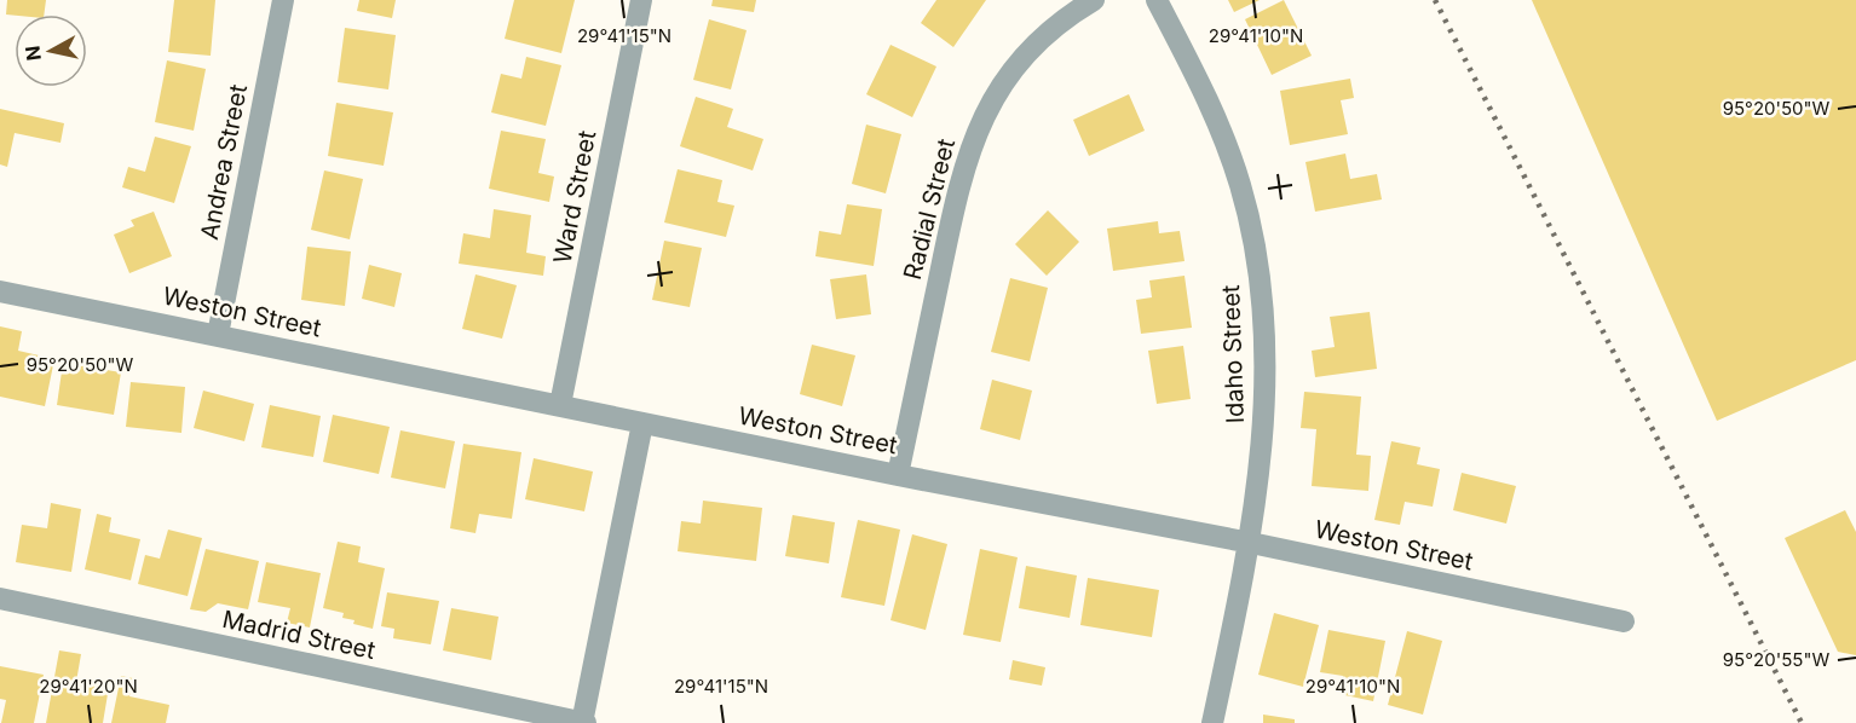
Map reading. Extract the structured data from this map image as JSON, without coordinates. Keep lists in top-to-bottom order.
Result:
{
  "streets": {
    "street": [
      "Andrea Street",
      "Ward Street",
      "Radial Street",
      "Weston Street",
      "Idaho Street",
      "Madrid Street"
    ]
  },
  "crossings": [
    ["Andrea Street", "Weston Street"],
    ["Ward Street", "Weston Street"],
    ["Radial Street", "Weston Street"],
    ["Weston Street", "Idaho Street"]
  ],
  "north": "left",
  "coordinates": [
    "29°41'15\"N",
    "29°41'10\"N",
    "95°20'50\"W",
    "95°20'55\"W",
    "29°41'20\"N"
  ]
}
